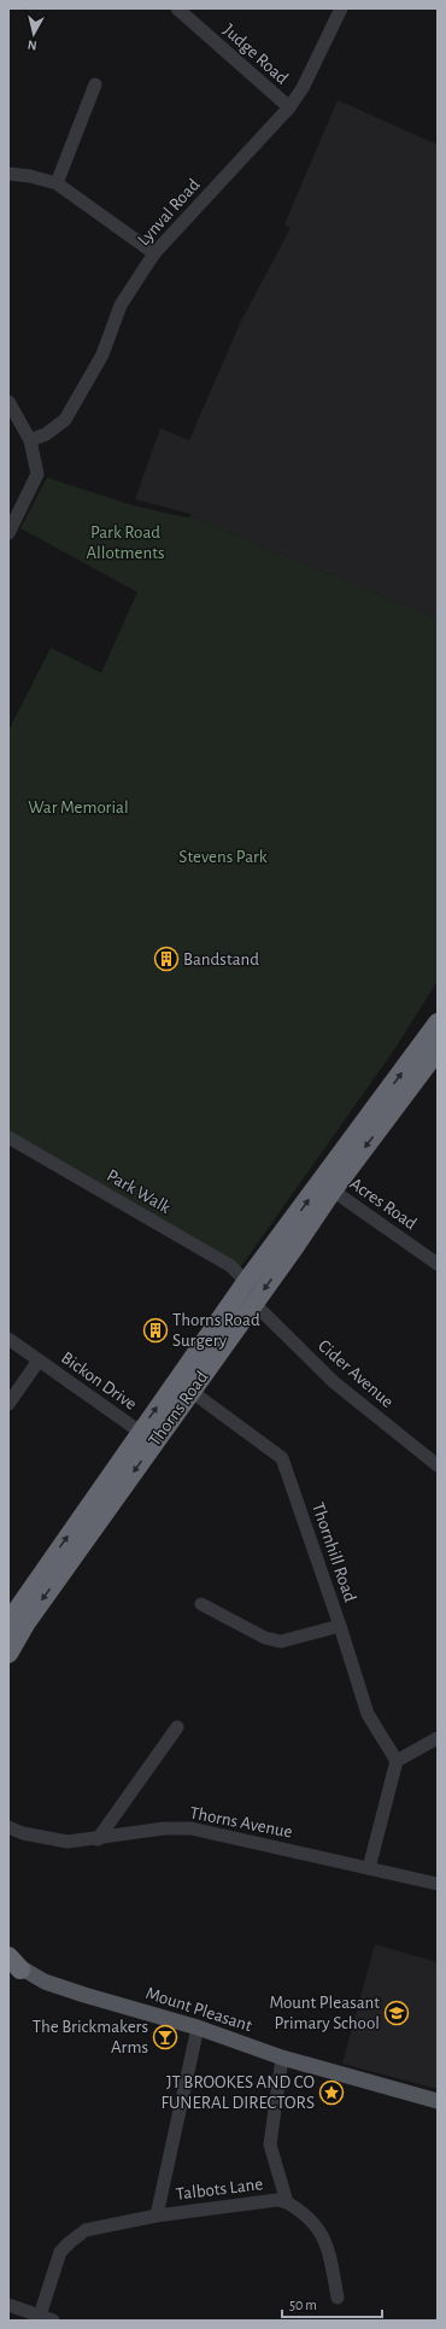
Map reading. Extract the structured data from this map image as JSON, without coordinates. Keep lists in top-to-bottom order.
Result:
{
  "streets": {
    "highway": ["Thorns Road"],
    "main road": ["Mount Pleasant"],
    "street": [
      "Judge Road",
      "Lynval Road",
      "Park Walk",
      "Acres Road",
      "Cider Avenue",
      "Bickon Drive",
      "Thornhill Road",
      "Thorns Avenue",
      "Talbots Lane"
    ]
  },
  "crossings": [
    ["Judge Road", "Lynval Road"],
    ["Park Walk", "Thorns Road"],
    ["Acres Road", "Thorns Road"],
    ["Cider Avenue", "Thorns Road"],
    ["Bickon Drive", "Thorns Road"],
    ["Thorns Road", "Thornhill Road"],
    ["Mount Pleasant", "Talbots Lane"]
  ],
  "parks": ["Park Road Allotments", "War Memorial", "Stevens Park"],
  "places": {
    "building": ["Bandstand", "Thorns Road Surgery"],
    "school or university": ["Mount Pleasant Primary School"],
    "bar": ["The Brickmakers Arms"],
    "place": ["JT BROOKES AND CO FUNERAL DIRECTORS"]
  },
  "scale_bar": "50 m",
  "north": "bottom"
}
